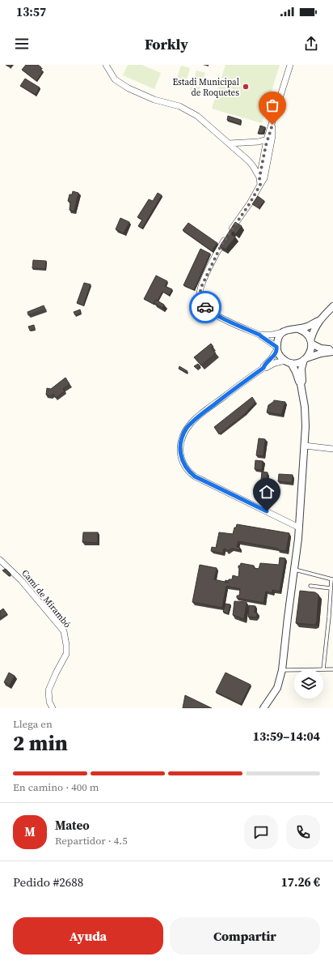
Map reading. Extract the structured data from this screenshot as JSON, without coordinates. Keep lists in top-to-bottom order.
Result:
{
  "streets": {
    "street": ["Camí de Mirambó"]
  },
  "places": ["Estadi Municipal de Roquetes"],
  "page": {
    "status": "13:57",
    "header": "Forkly",
    "heading": ["2 min", "Llega en", "13:59–14:04"],
    "panel": [
      "Mateo",
      "Repartidor · 4.5",
      "Pedido #2688",
      "17.26 €"
    ],
    "bar": "En camino · 400 m",
    "round": "M",
    "buttons": ["Ayuda", "Compartir"]
  }
}
